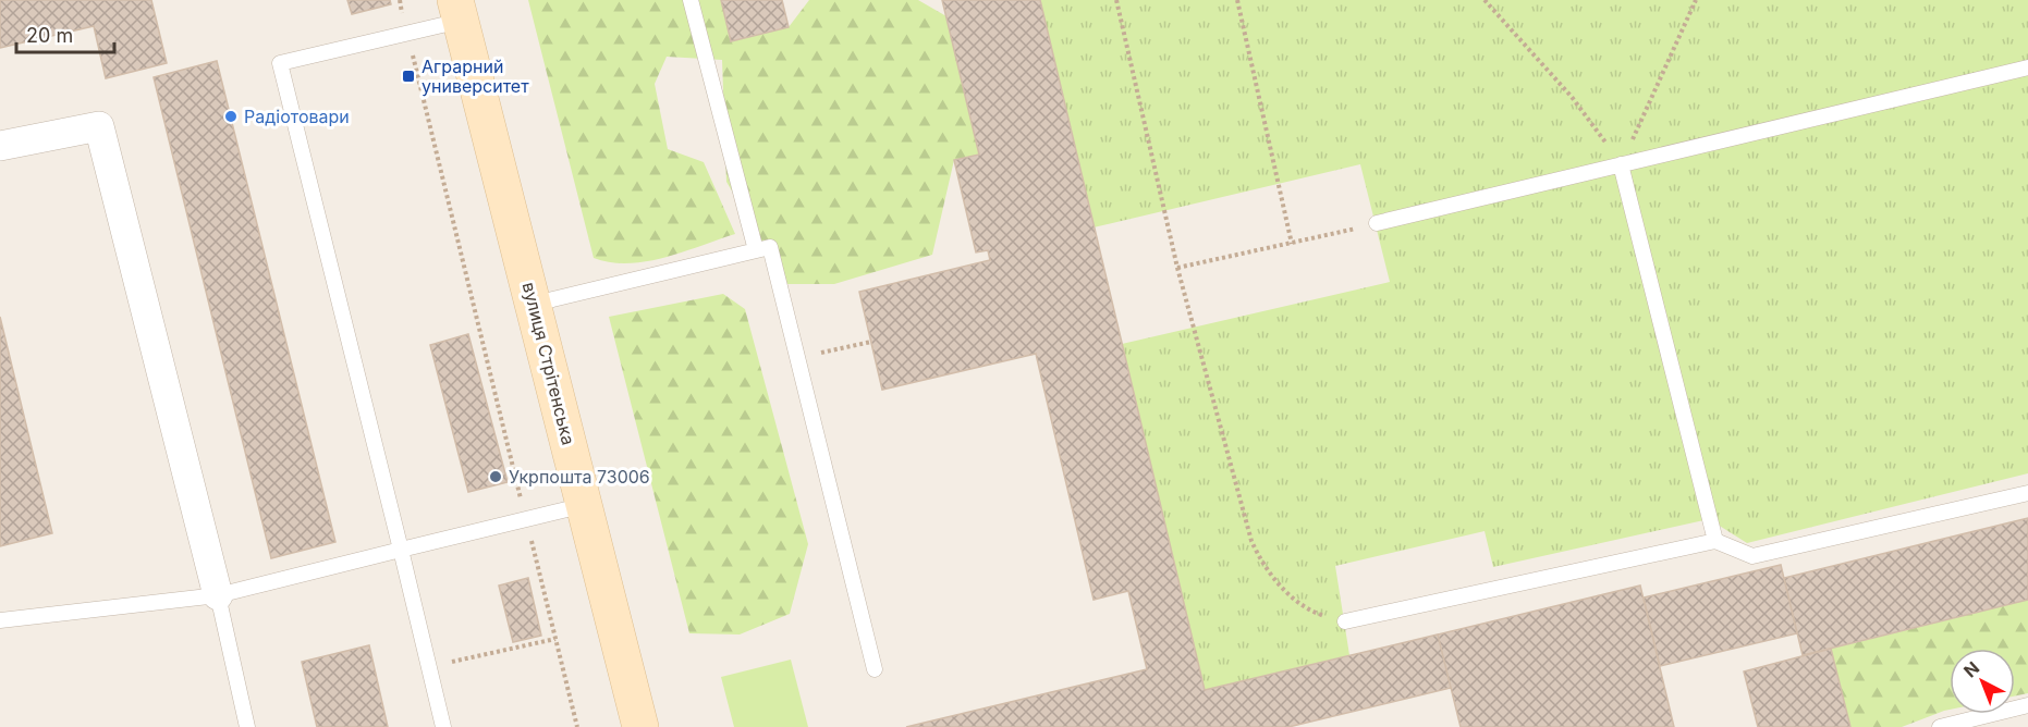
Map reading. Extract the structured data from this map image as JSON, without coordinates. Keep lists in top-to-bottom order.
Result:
{
  "streets": {
    "main road": ["вулиця Стрітенська"]
  },
  "places": {
    "transit": ["Аграрний университет"],
    "other": ["Радіотовари", "Укрпошта 73006"]
  },
  "scale_bar": "20 m",
  "north": "top left"
}
